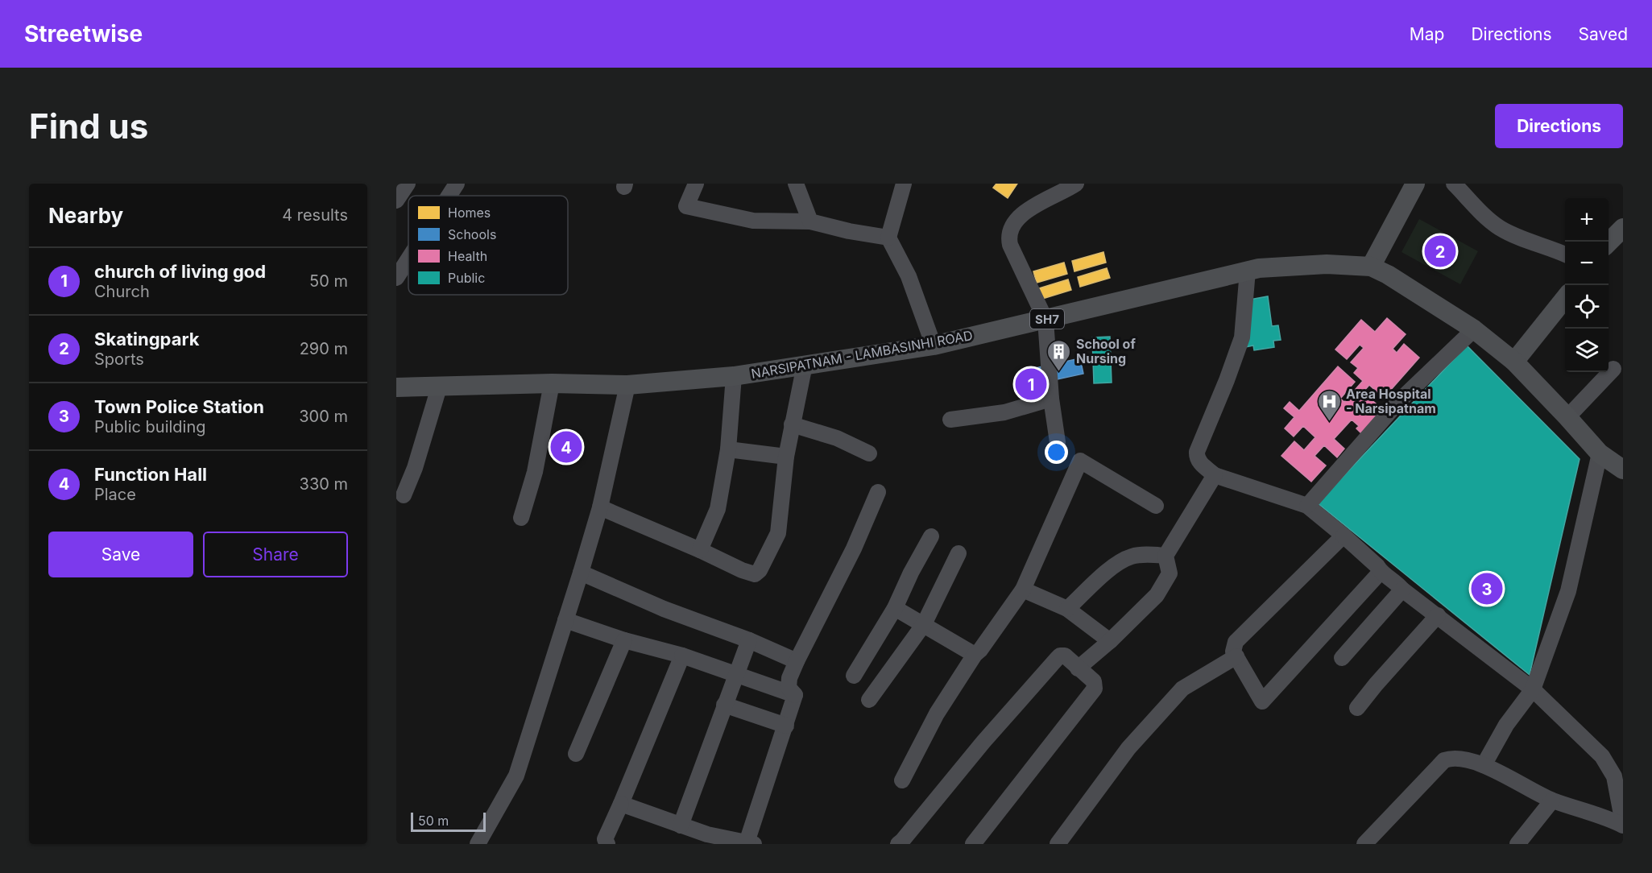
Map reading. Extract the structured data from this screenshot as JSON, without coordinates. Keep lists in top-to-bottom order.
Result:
{
  "streets": {
    "main road": ["SH7", "NARSIPATNAM - LAMBASINHI ROAD"]
  },
  "places": {
    "building": ["School of Nursing"],
    "hospital": ["Area Hospital - Narsipatnam"]
  },
  "legend": [
    "Homes",
    "Schools",
    "Health",
    "Public"
  ],
  "scale_bar": "50 m",
  "page": {
    "header": "Streetwise",
    "nav": ["Map", "Directions", "Saved"],
    "buttons": [
      "Directions",
      ["Save", "Share"]
    ],
    "title": "Find us",
    "heading": ["Nearby", "4 results"],
    "map_buttons": ["+", "−"],
    "pins": [
      "2",
      "1",
      "4",
      "3"
    ],
    "list": [
      {
        "mark": "1",
        "name": "church of living god",
        "note": "Church",
        "value": "50 m"
      },
      {
        "mark": "2",
        "name": "Skatingpark",
        "note": "Sports",
        "value": "290 m"
      },
      {
        "mark": "3",
        "name": "Town Police Station",
        "note": "Public building",
        "value": "300 m"
      },
      {
        "mark": "4",
        "name": "Function Hall",
        "note": "Place",
        "value": "330 m"
      }
    ],
    "scale": "50 m"
  }
}
